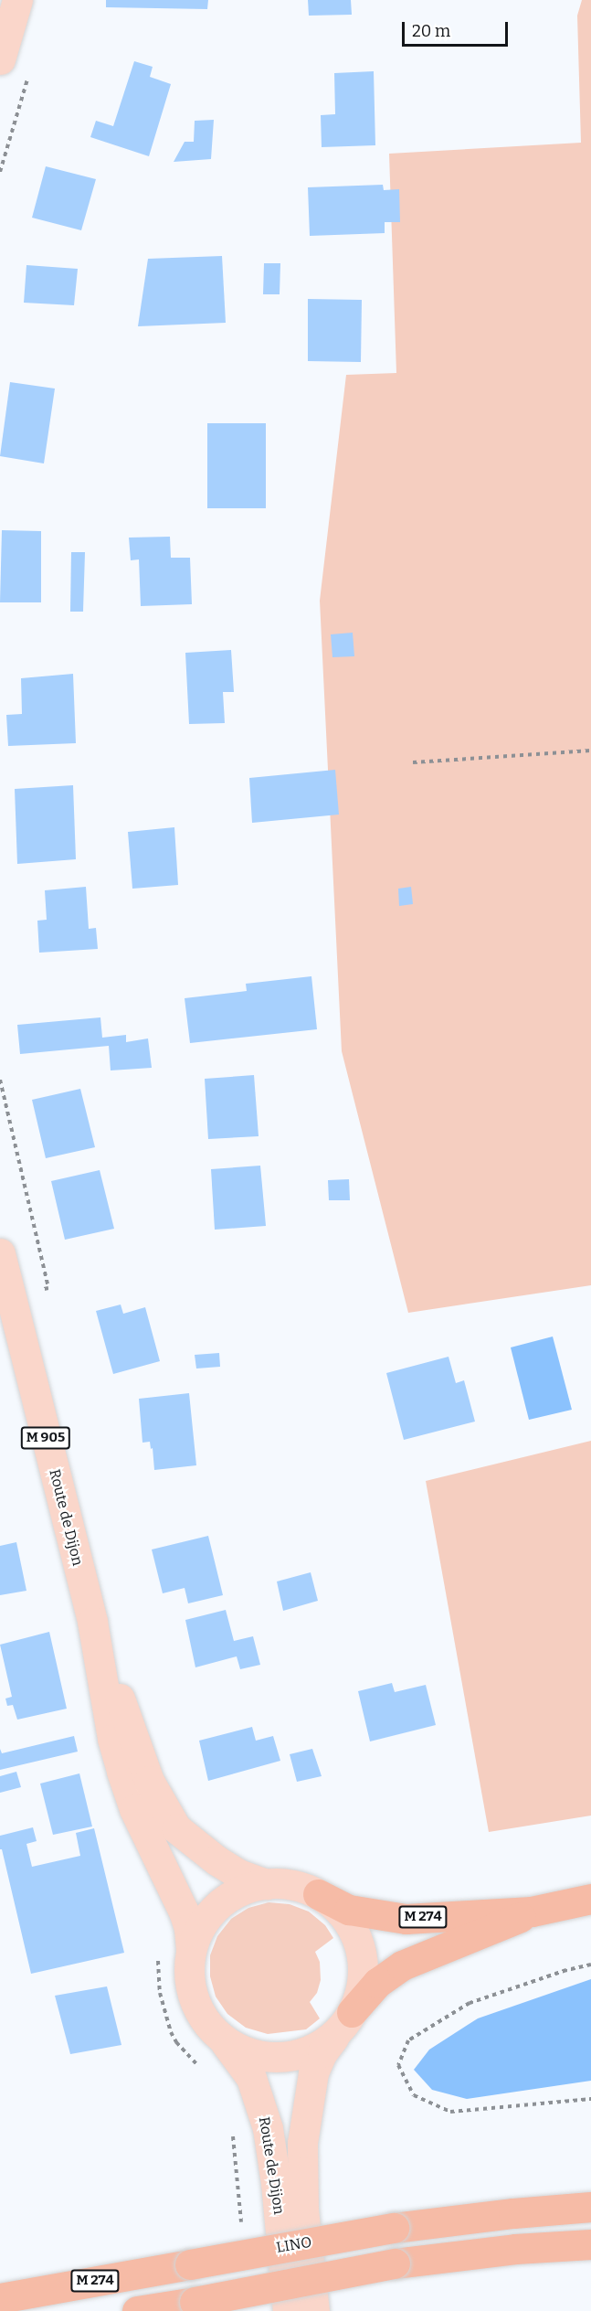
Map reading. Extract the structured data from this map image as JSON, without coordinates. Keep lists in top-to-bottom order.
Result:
{
  "streets": {
    "highway": ["M 274", "LINO"],
    "main road": ["M 905", "Route de Dijon"]
  },
  "crossings": [
    ["Route de Dijon", "M 274"]
  ],
  "scale_bar": "20 m"
}
